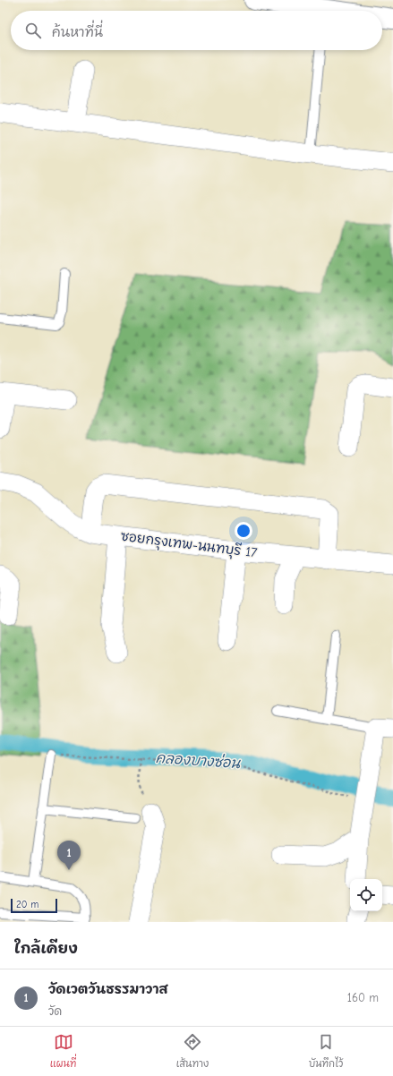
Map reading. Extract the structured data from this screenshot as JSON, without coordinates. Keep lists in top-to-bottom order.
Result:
{
  "streets": {
    "street": ["ซอยกรุงเทพ-นนทบุรี 17"]
  },
  "water": ["คลองบางซ่อน"],
  "scale_bar": "20 m",
  "page": {
    "search": "ค้นหาที่นี่",
    "pins": "1",
    "scale": "20 m",
    "heading": "ใกล้เคียง",
    "list": [
      {
        "mark": "1",
        "name": "วัดเวตวันธรรมาวาส",
        "note": "วัด",
        "value": "160 m"
      }
    ],
    "nav": ["แผนที่", "เส้นทาง", "บันทึกไว้"]
  }
}
